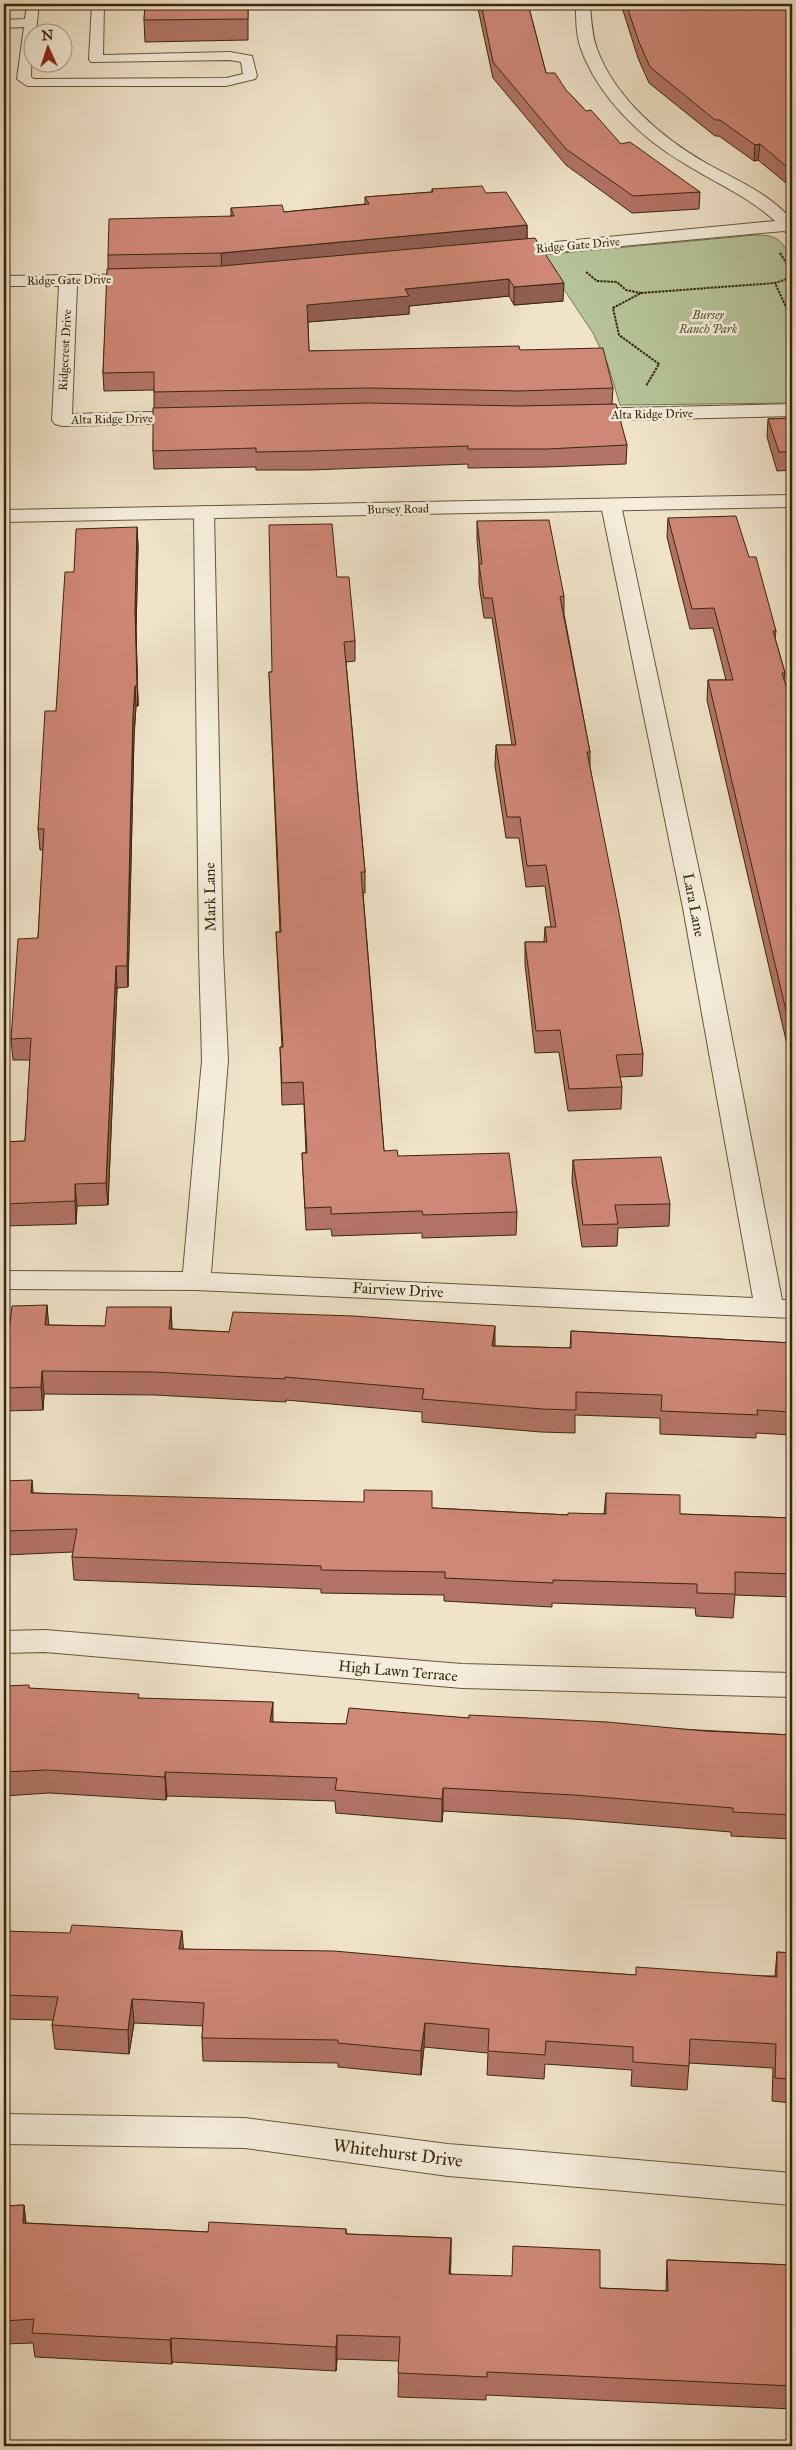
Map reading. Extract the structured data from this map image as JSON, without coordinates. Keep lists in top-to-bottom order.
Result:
{
  "streets": {
    "street": [
      "Ridge Gate Drive",
      "Ridgecrest Drive",
      "Alta Ridge Drive",
      "Bursey Road",
      "Mark Lane",
      "Lara Lane",
      "Fairview Drive",
      "High Lawn Terrace",
      "Whitehurst Drive"
    ]
  },
  "crossings": [
    ["Ridge Gate Drive", "Ridgecrest Drive"],
    ["Ridgecrest Drive", "Alta Ridge Drive"],
    ["Bursey Road", "Mark Lane"],
    ["Bursey Road", "Lara Lane"],
    ["Mark Lane", "Fairview Drive"],
    ["Lara Lane", "Fairview Drive"]
  ],
  "parks": ["Bursey Ranch Park"],
  "north": "top"
}
